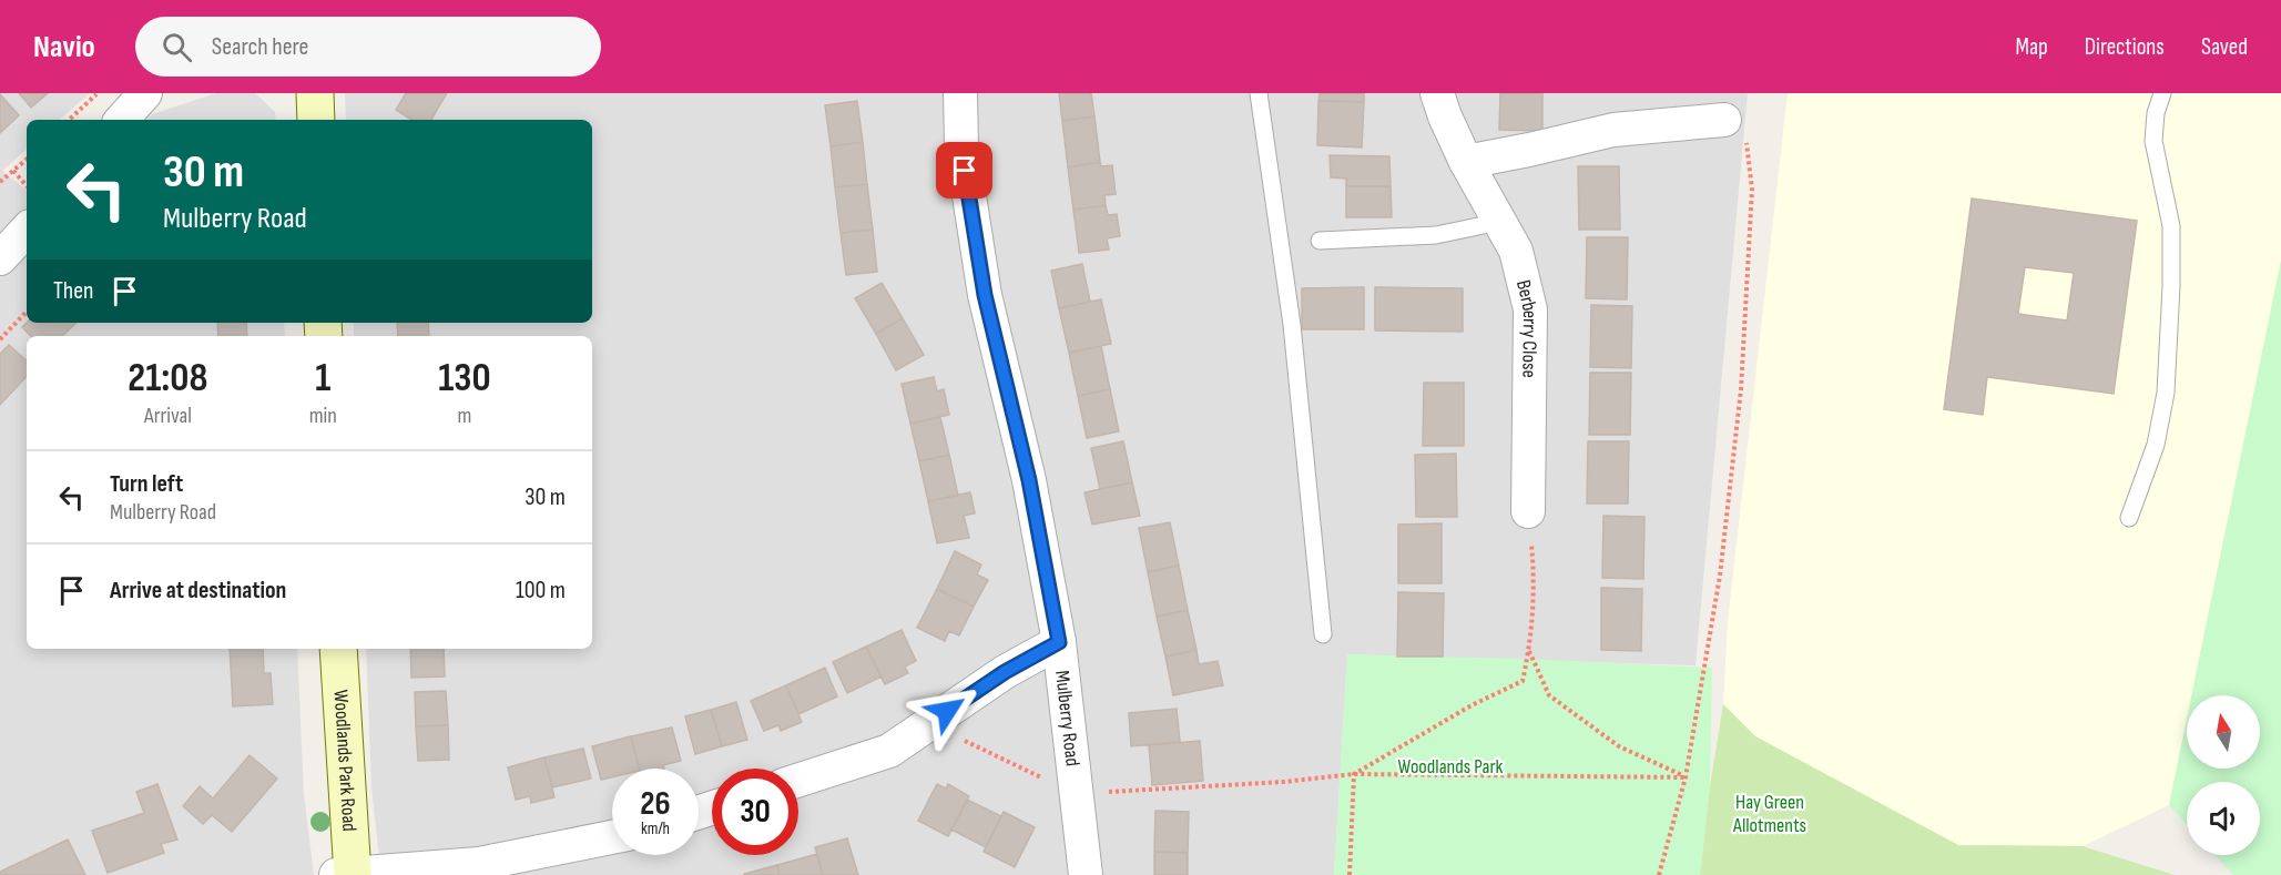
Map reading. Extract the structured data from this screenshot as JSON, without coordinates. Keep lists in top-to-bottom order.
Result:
{
  "streets": {
    "street": ["Berberry Close", "Mulberry Road", "Woodlands Park Road"]
  },
  "parks": ["Woodlands Park", "Hay Green Allotments"],
  "north": "top",
  "page": {
    "header": "Navio",
    "search": "Search here",
    "nav": ["Map", "Directions", "Saved"],
    "turn": ["30 m", "Mulberry Road"],
    "then": "Then",
    "eta": [
      "21:08",
      "Arrival",
      "1",
      "min",
      "130",
      "m"
    ],
    "list": [
      {
        "name": "Turn left",
        "note": "Mulberry Road",
        "value": "30 m"
      },
      {
        "name": "Arrive at destination",
        "value": "100 m"
      }
    ],
    "speed": "26 km/h",
    "limit": "30"
  }
}
